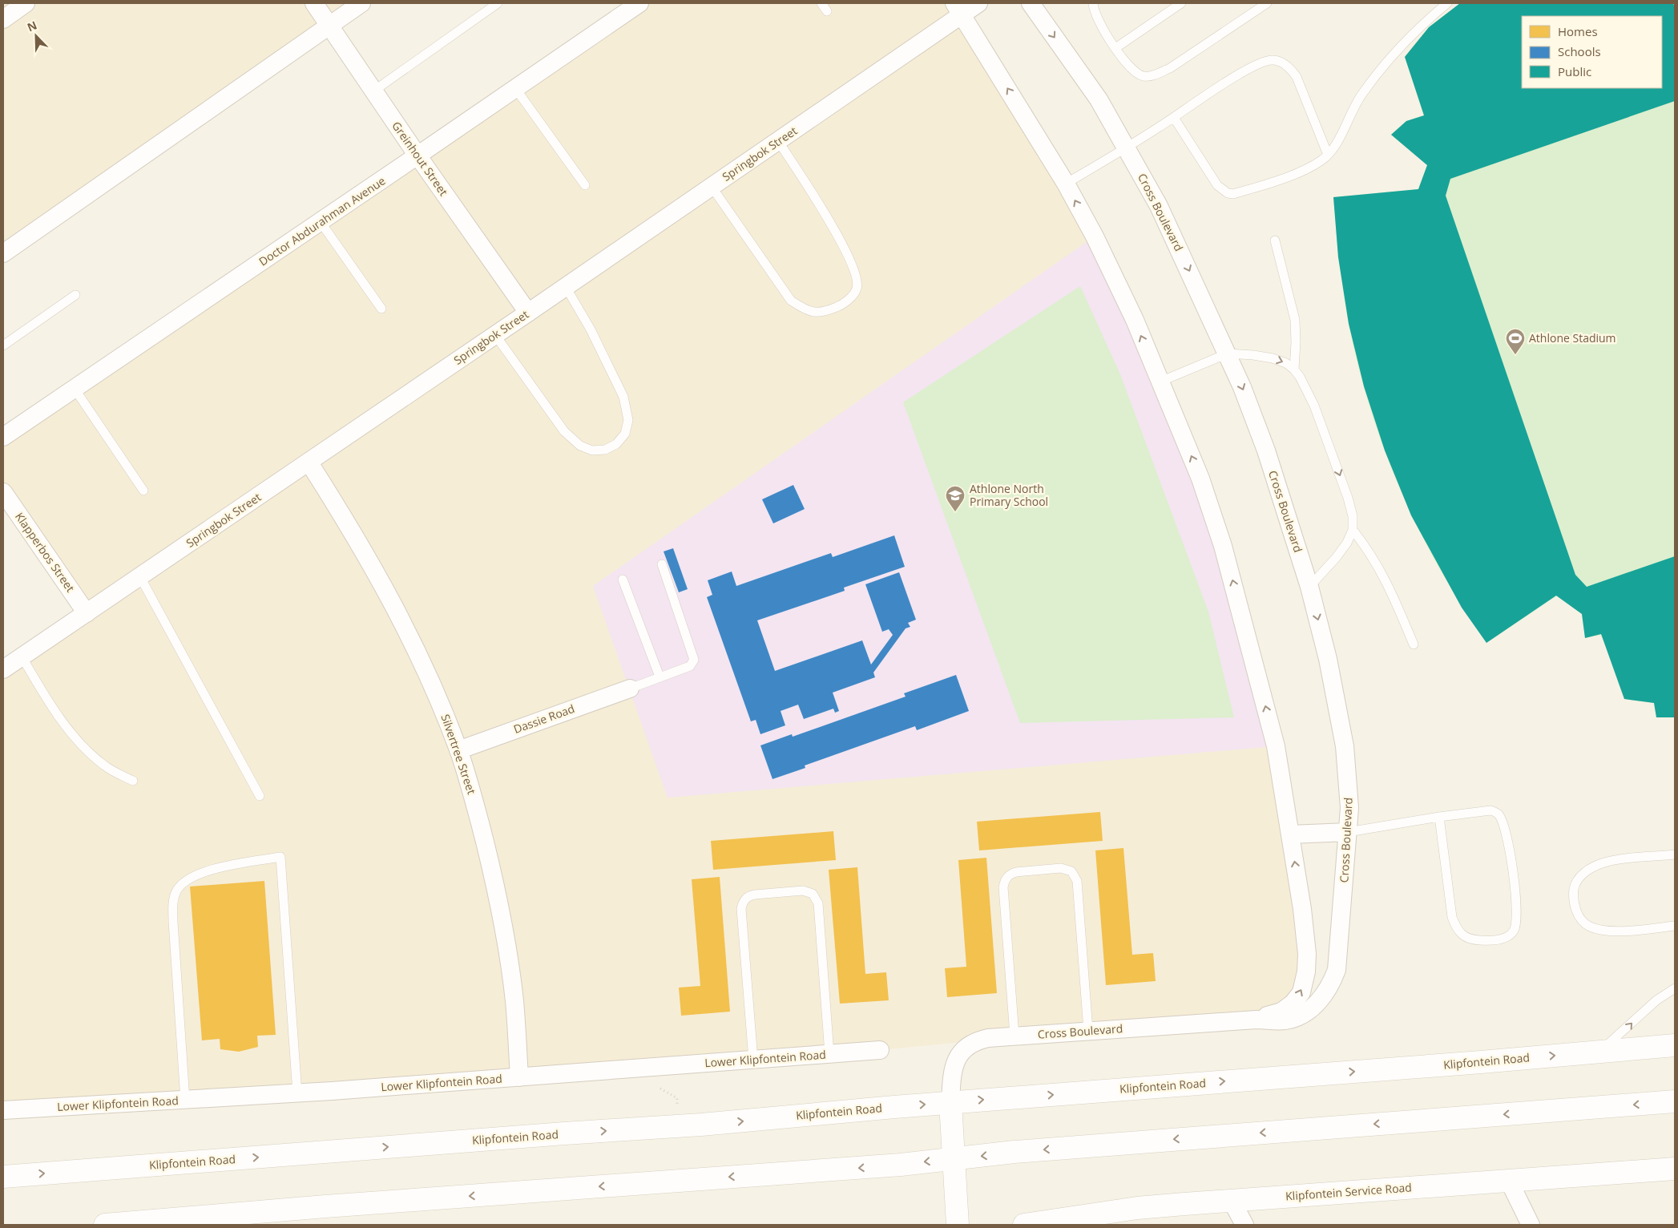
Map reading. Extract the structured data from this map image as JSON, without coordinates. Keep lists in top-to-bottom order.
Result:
{
  "streets": {
    "main road": ["Klipfontein Road", "Klipfontein Service Road"],
    "street": [
      "Springbok Street",
      "Greinhout Street",
      "Cross Boulevard",
      "Doctor Abdurahman Avenue",
      "Klapperbos Street",
      "Dassie Road",
      "Silvertree Street",
      "Lower Klipfontein Road"
    ]
  },
  "crossings": [
    ["Springbok Street", "Greinhout Street"],
    ["Springbok Street", "Cross Boulevard"],
    ["Springbok Street", "Klapperbos Street"],
    ["Springbok Street", "Silvertree Street"],
    ["Greinhout Street", "Doctor Abdurahman Avenue"],
    ["Cross Boulevard", "Klipfontein Road"],
    ["Dassie Road", "Silvertree Street"],
    ["Silvertree Street", "Lower Klipfontein Road"]
  ],
  "places": {
    "sports": ["Athlone Stadium"],
    "school or university": ["Athlone North Primary School"]
  },
  "legend": ["Homes", "Schools", "Public"],
  "north": "top left"
}
